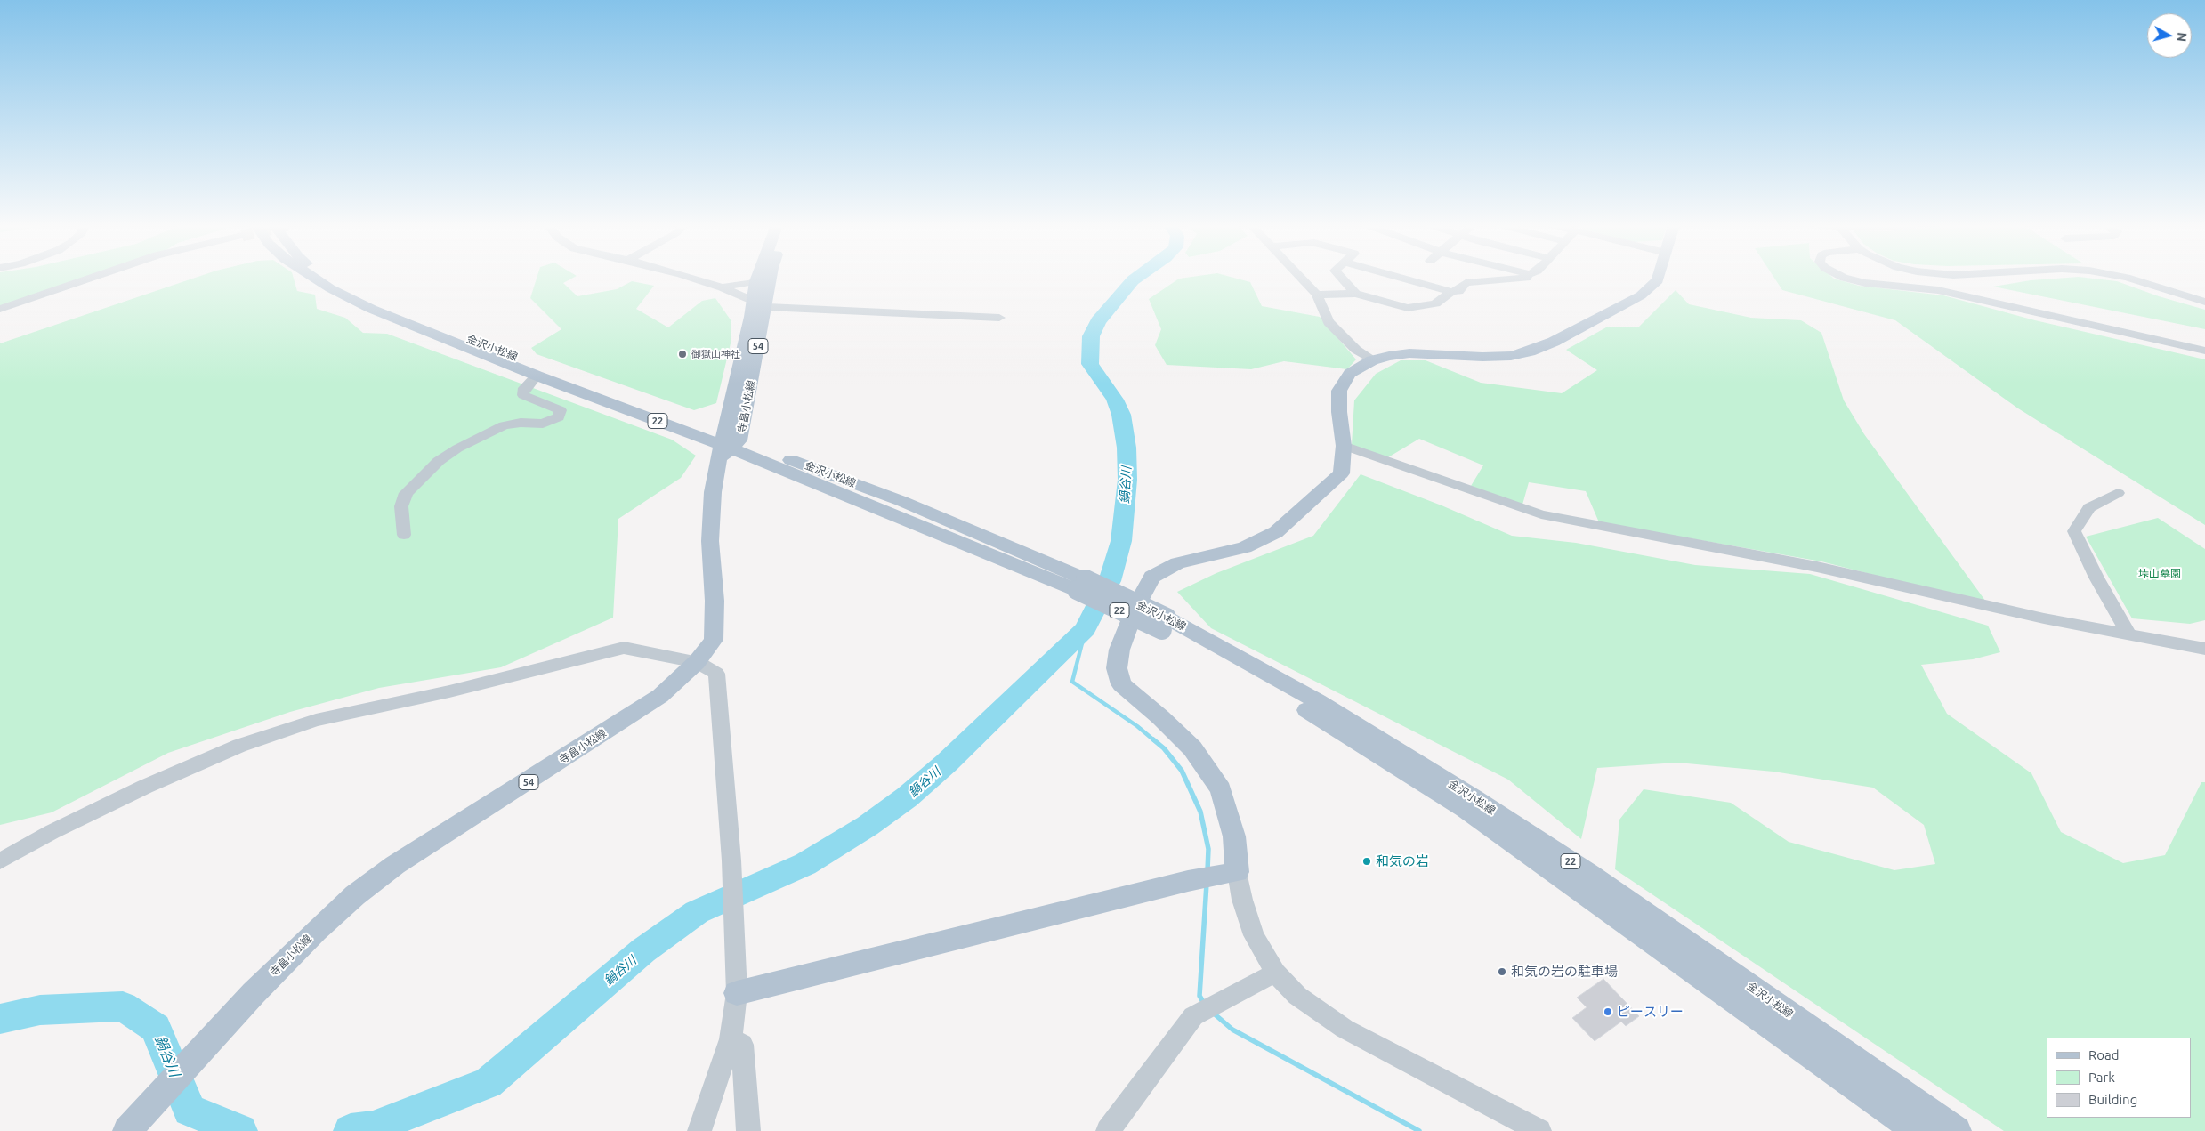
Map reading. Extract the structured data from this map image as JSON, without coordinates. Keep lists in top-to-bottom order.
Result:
{
  "streets": {
    "main road": [
      "54",
      "金沢小松線",
      "寺畠小松線",
      "22"
    ]
  },
  "crossings": [
    ["金沢小松線", "寺畠小松線"]
  ],
  "water": ["鍋谷川"],
  "parks": ["垰山墓園"],
  "places": [
    "御獄山神社",
    "和気の岩",
    "和気の岩の駐車場",
    "ピースリー"
  ],
  "legend": ["Road", "Park", "Building"],
  "north": "right"
}
